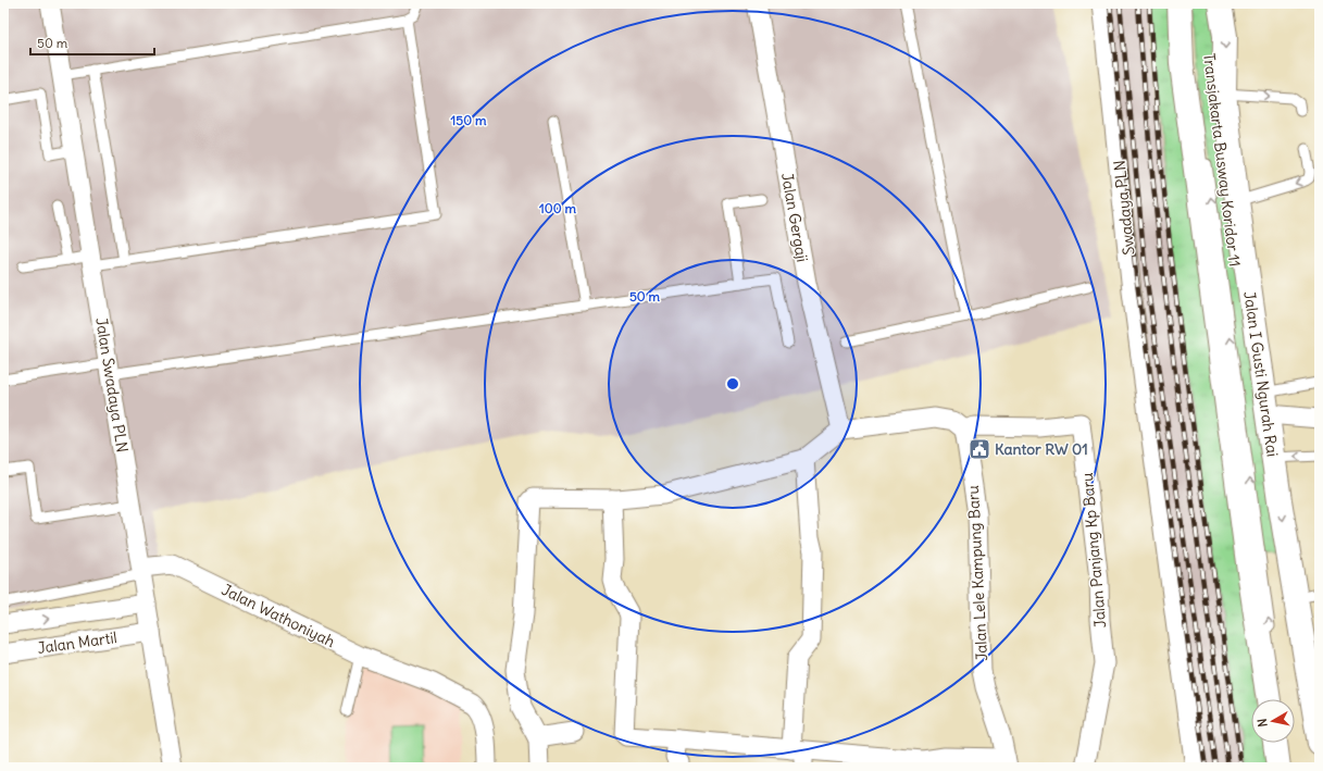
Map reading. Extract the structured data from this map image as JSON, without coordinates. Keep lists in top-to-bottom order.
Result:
{
  "streets": {
    "main road": ["Jalan I Gusti Ngurah Rai"],
    "street": [
      "Swadaya PLN",
      "Jalan Gergaji",
      "Jalan Swadaya PLN",
      "Jalan Panjang Kp Baru",
      "Jalan Lele Kampung Baru",
      "Jalan Wathoniyah",
      "Jalan Martil"
    ],
    "lane": ["Transjakarta Busway Koridor 11"]
  },
  "crossings": [
    ["Jalan Swadaya PLN", "Jalan Wathoniyah"],
    ["Jalan Swadaya PLN", "Jalan Martil"],
    ["Jalan Panjang Kp Baru", "Jalan Lele Kampung Baru"]
  ],
  "one_way": ["Transjakarta Busway Koridor 11"],
  "places": {
    "public building": ["Kantor RW 01"]
  },
  "scale_bar": "50 m",
  "north": "left",
  "rings": ["150 m", "100 m", "50 m"]
}
